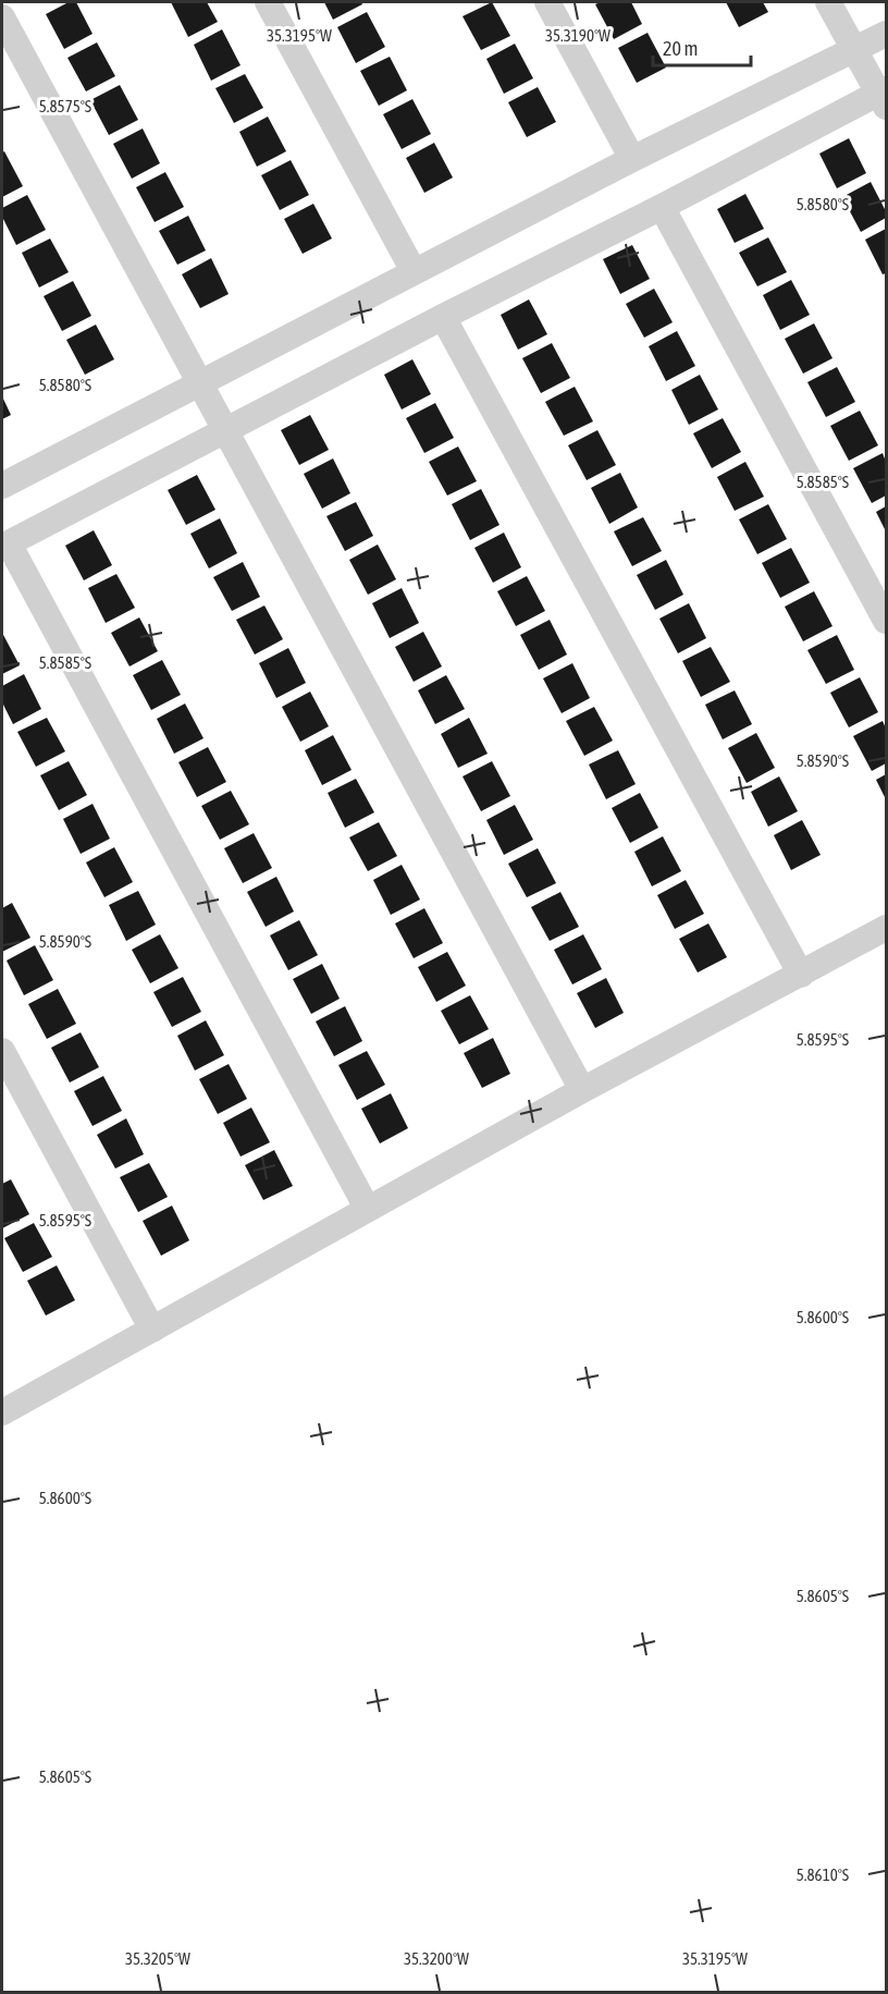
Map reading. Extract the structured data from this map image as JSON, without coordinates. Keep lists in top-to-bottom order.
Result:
{
  "scale_bar": "20 m",
  "coordinates": [
    "35.3195°W",
    "35.3190°W",
    "5.8575°S",
    "5.8580°S",
    "5.8585°S",
    "5.8590°S",
    "5.8595°S",
    "5.8600°S",
    "5.8605°S",
    "5.8610°S",
    "35.3205°W",
    "35.3200°W"
  ]
}
